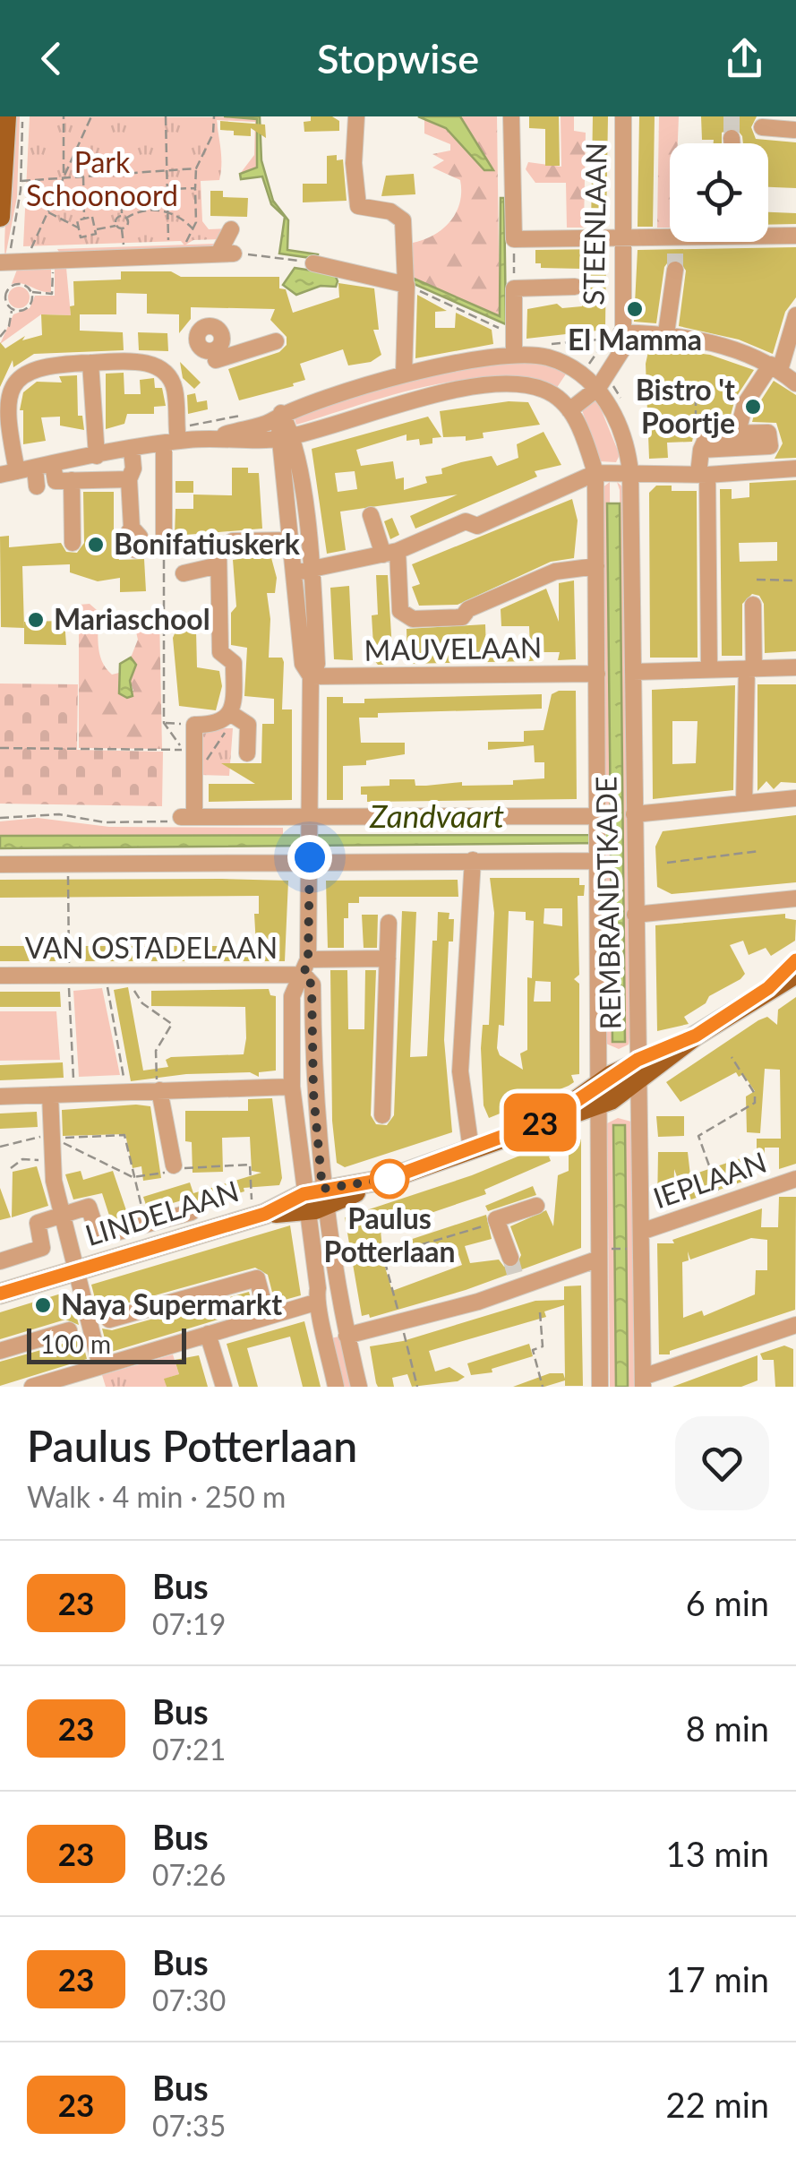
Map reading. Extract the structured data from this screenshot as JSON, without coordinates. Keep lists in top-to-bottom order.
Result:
{
  "streets": {
    "main road": ["LINDELAAN"],
    "street": [
      "STEENLAAN",
      "MAUVELAAN",
      "REMBRANDTKADE",
      "VAN OSTADELAAN",
      "IEPLAAN"
    ]
  },
  "crossings": [
    ["STEENLAAN", "REMBRANDTKADE"],
    ["MAUVELAAN", "REMBRANDTKADE"],
    ["REMBRANDTKADE", "IEPLAAN"],
    ["REMBRANDTKADE", "LINDELAAN"]
  ],
  "water": ["Zandvaart"],
  "parks": ["Park Schoonoord"],
  "places": [
    "El Mamma",
    "Bistro 't Poortje",
    "Bonifatiuskerk",
    "Mariaschool",
    "Paulus Potterlaan",
    "Naya Supermarkt"
  ],
  "lines": ["bus line 23"],
  "scale_bar": "100 m",
  "page": {
    "header": "Stopwise",
    "on_map": "23",
    "scale": "100 m",
    "heading": ["Paulus Potterlaan", "Walk · 4 min · 250 m"],
    "list": [
      {
        "mark": "23",
        "name": "Bus",
        "note": "07:19",
        "value": "6 min"
      },
      {
        "mark": "23",
        "name": "Bus",
        "note": "07:21",
        "value": "8 min"
      },
      {
        "mark": "23",
        "name": "Bus",
        "note": "07:26",
        "value": "13 min"
      },
      {
        "mark": "23",
        "name": "Bus",
        "note": "07:30",
        "value": "17 min"
      },
      {
        "mark": "23",
        "name": "Bus",
        "note": "07:35",
        "value": "22 min"
      }
    ]
  }
}
